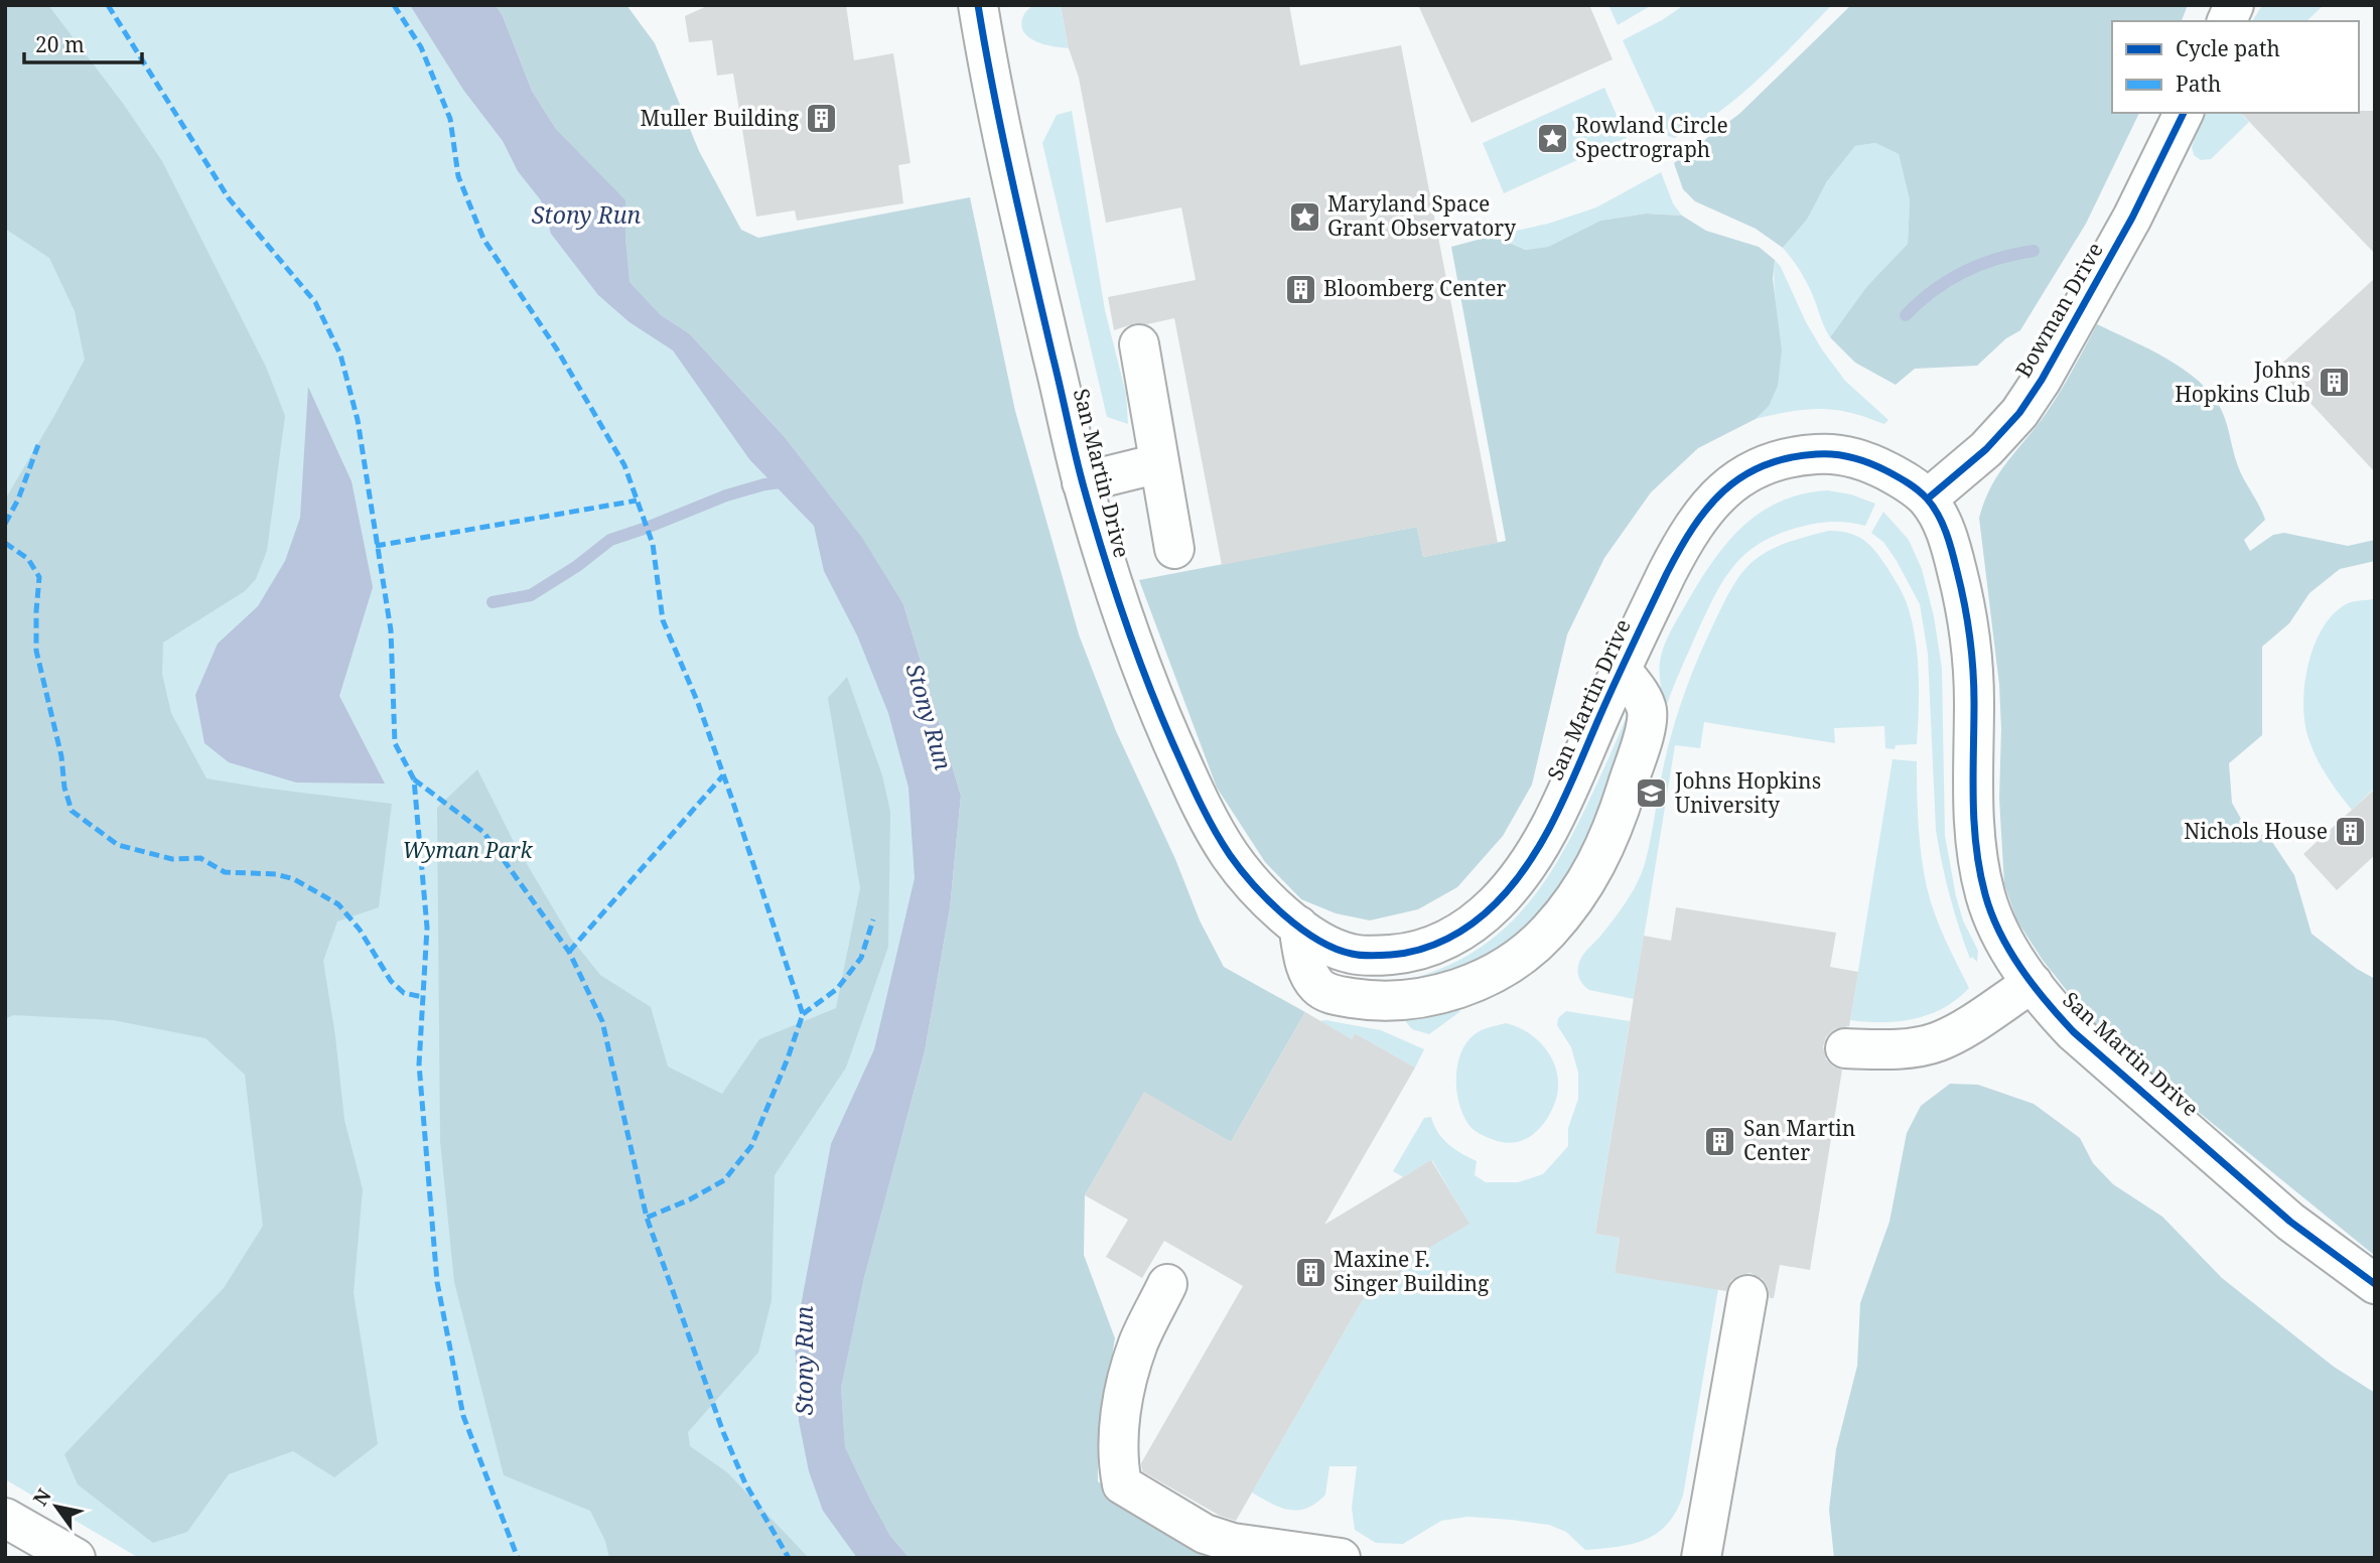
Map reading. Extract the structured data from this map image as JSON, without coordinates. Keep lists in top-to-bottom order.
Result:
{
  "streets": {
    "street": ["Bowman Drive", "San Martin Drive"]
  },
  "crossings": [
    ["Bowman Drive", "San Martin Drive"]
  ],
  "water": ["Stony Run"],
  "parks": ["Wyman Park"],
  "places": {
    "building": [
      "Muller Building",
      "Bloomberg Center",
      "Johns Hopkins Club",
      "Nichols House",
      "San Martin Center",
      "Maxine F. Singer Building"
    ],
    "place": ["Rowland Circle Spectrograph", "Maryland Space Grant Observatory"],
    "school or university": ["Johns Hopkins University"]
  },
  "legend": ["Cycle path", "Path"],
  "scale_bar": "20 m",
  "north": "top left"
}
